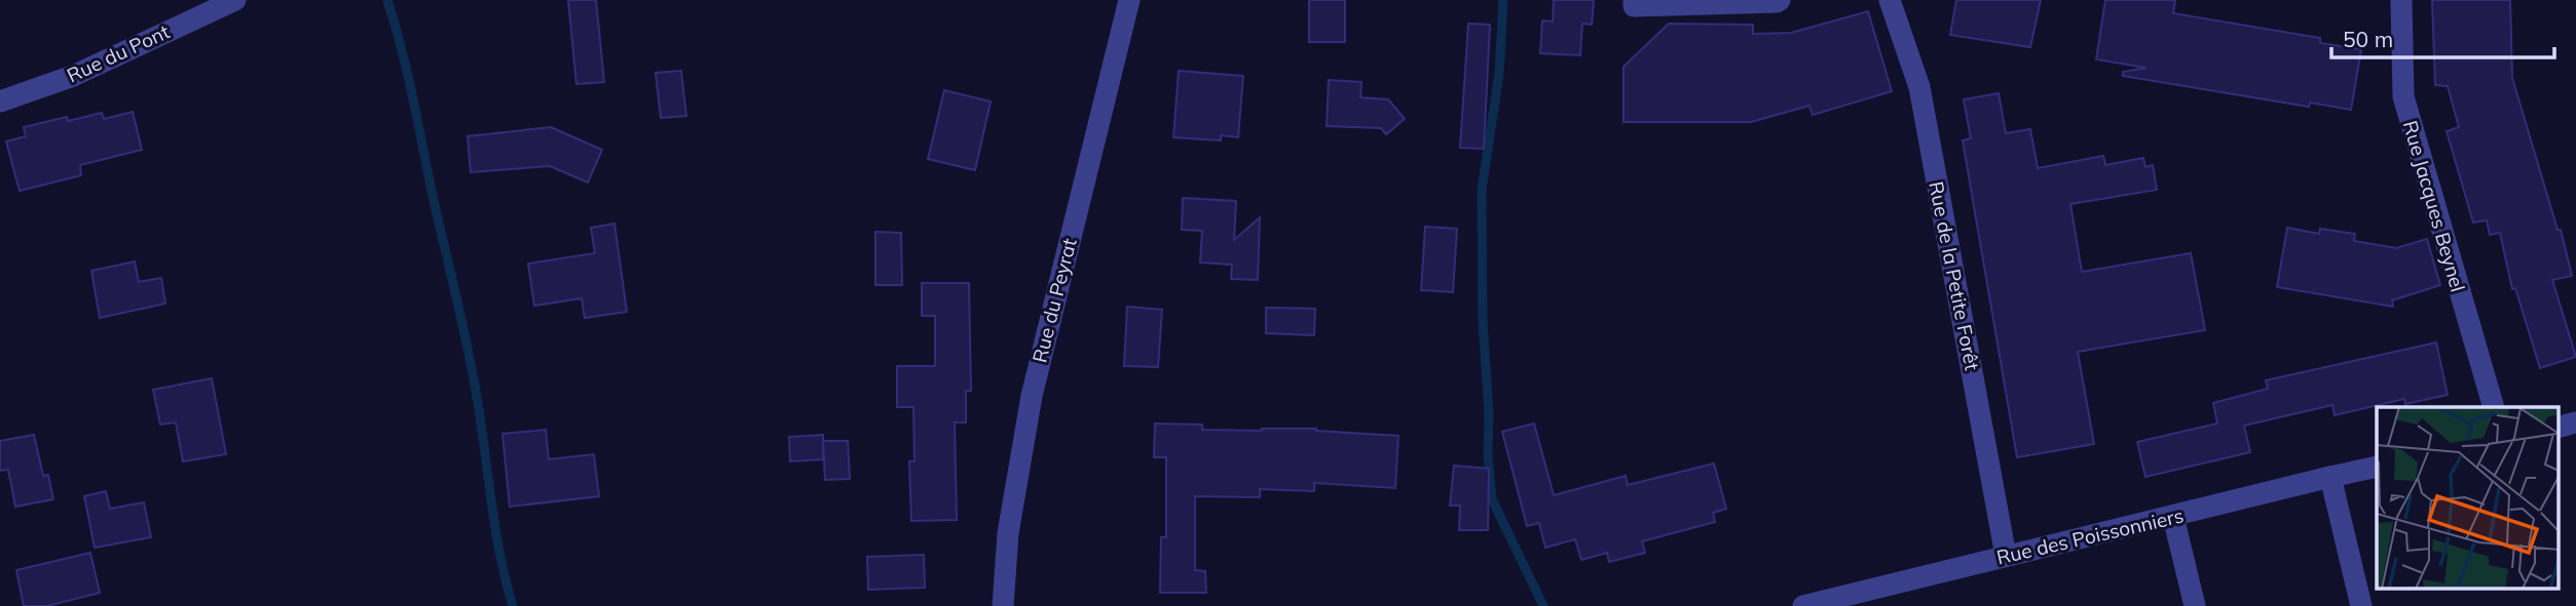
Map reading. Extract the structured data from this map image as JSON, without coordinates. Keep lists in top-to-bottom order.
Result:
{
  "streets": {
    "street": [
      "Rue du Pont",
      "Rue Jacques Beynel",
      "Rue de la Petite Forêt",
      "Rue du Peyrat",
      "Rue des Poissonniers"
    ]
  },
  "crossings": [
    ["Rue de la Petite Forêt", "Rue des Poissonniers"]
  ],
  "scale_bar": "50 m"
}
